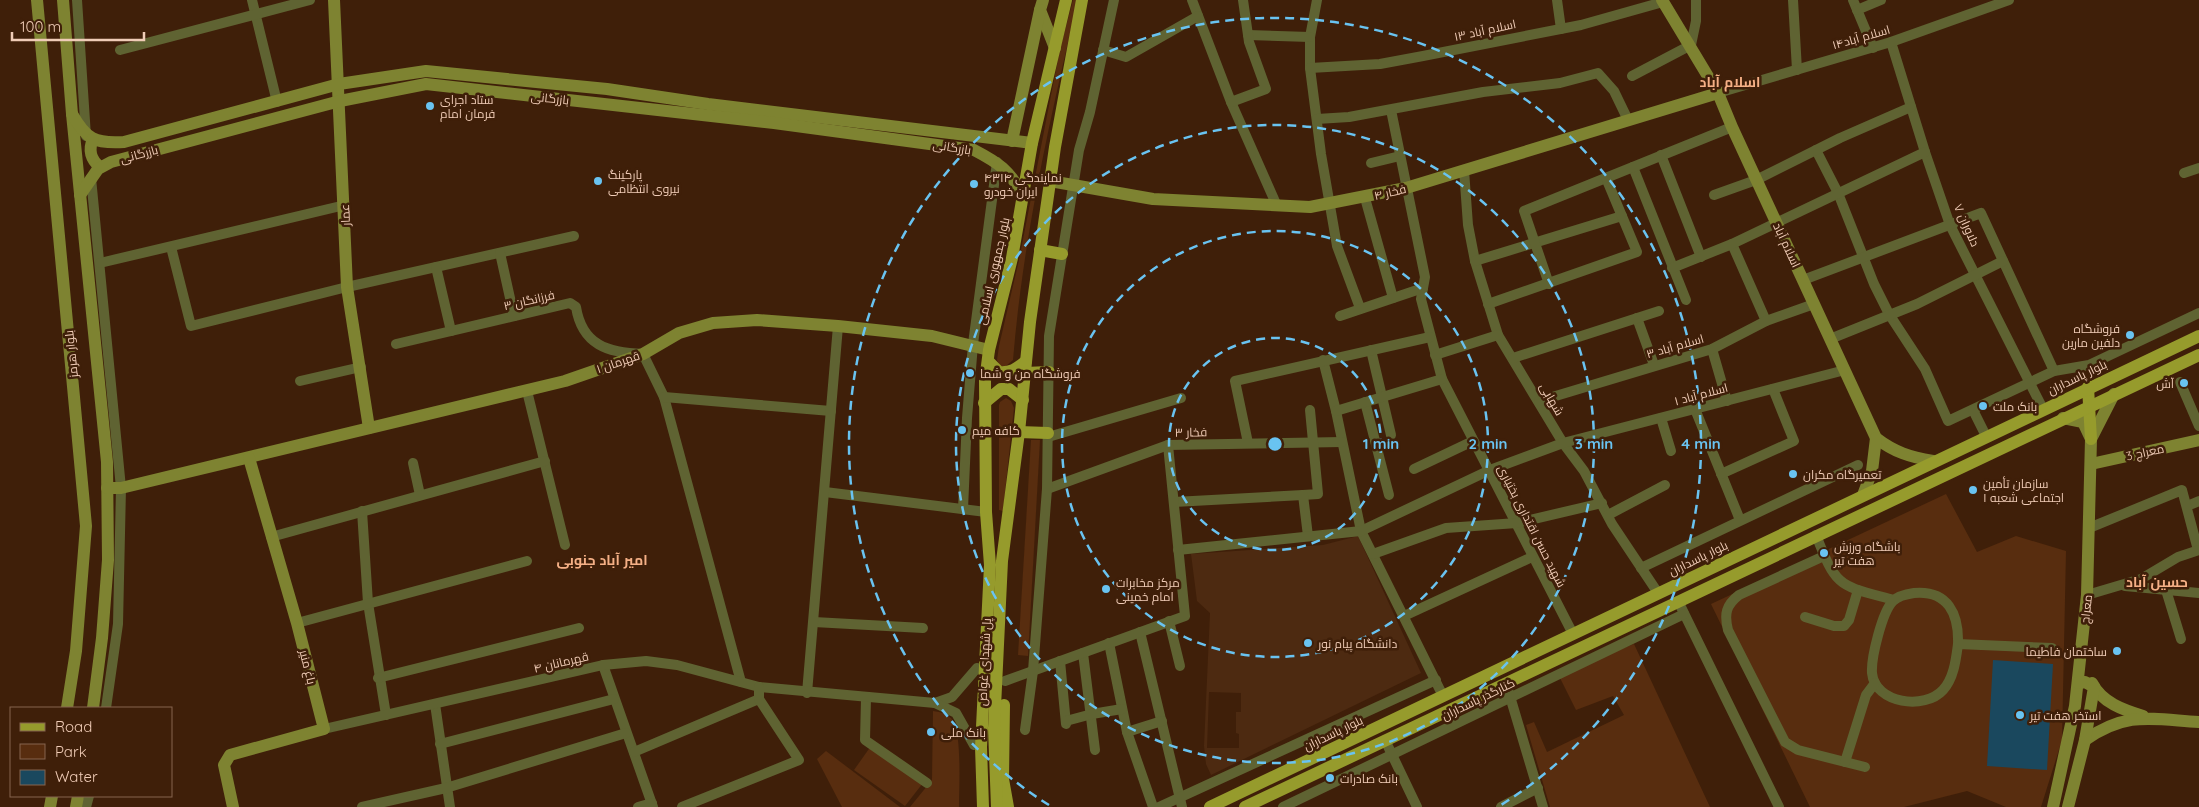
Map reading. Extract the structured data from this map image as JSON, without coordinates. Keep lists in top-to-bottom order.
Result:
{
  "streets": {
    "main road": ["بلوار جمهوری اسلامی", "بلوار پاسداران", "پل شهدای غواص"],
    "street": [
      "اسلام آباد ۱۳",
      "اسلام آباد۱۴",
      "بازرگانی",
      "فخار ۴",
      "عمار",
      "دلاوران ۷",
      "اسلام آباد",
      "فرزانگان ۳",
      "اسلام آباد ۳",
      "بلوار هرمز",
      "قهرمان ۱",
      "اسلام آباد ۱",
      "شهابی",
      "فخار ۳",
      "معراج 3",
      "شهید حسن اقتداری بختیاری",
      "معراج",
      "قهرمانان ۴",
      "باغ منیر",
      "کنارگذر پاسداران"
    ]
  },
  "crossings": [
    ["اسلام آباد ۱۳", "اسلام آباد"],
    ["اسلام آباد۱۴", "فخار ۴"],
    ["اسلام آباد۱۴", "دلاوران ۷"],
    ["اسلام آباد۱۴", "اسلام آباد"],
    ["بازرگانی", "عمار"],
    ["بازرگانی", "بلوار جمهوری اسلامی"],
    ["فخار ۴", "اسلام آباد"],
    ["فخار ۴", "شهابی"],
    ["فخار ۴", "شهید حسن اقتداری بختیاری"],
    ["عمار", "قهرمان ۱"],
    ["دلاوران ۷", "بلوار پاسداران"],
    ["اسلام آباد", "اسلام آباد ۳"],
    ["اسلام آباد", "اسلام آباد ۱"],
    ["بلوار جمهوری اسلامی", "قهرمان ۱"],
    ["بلوار جمهوری اسلامی", "پل شهدای غواص"],
    ["فرزانگان ۳", "قهرمان ۱"],
    ["اسلام آباد ۳", "شهابی"],
    ["بلوار هرمز", "قهرمان ۱"],
    ["قهرمان ۱", "باغ منیر"],
    ["بلوار پاسداران", "شهابی"],
    ["بلوار پاسداران", "شهید حسن اقتداری بختیاری"],
    ["اسلام آباد ۱", "شهابی"],
    ["اسلام آباد ۱", "شهید حسن اقتداری بختیاری"],
    ["معراج 3", "معراج"],
    ["قهرمانان ۴", "باغ منیر"]
  ],
  "districts": ["اسلام آباد", "امير آباد جنوبی", "حسین آباد"],
  "places": [
    "ستاد اجرای فرمان امام",
    "پارکینگ نیروی انتظامی",
    "نمایندگی ۴۳۱۴ ایران خودرو",
    "فروشگاه دلفین مارین",
    "فروشگاه من و شما",
    "آش",
    "بانک ملت",
    "کافه میم",
    "تعمیرگاه مکران",
    "سازمان تأمین اجتماعی شعبه ۱",
    "باشگاه ورزش هفت تیر",
    "مرکز مخابرات امام خمینی",
    "دانشگاه پیام نور",
    "ساختمان فاطیما",
    "استخر هفت تیر",
    "بانک ملی",
    "بانک صادرات"
  ],
  "legend": ["Road", "Park", "Water"],
  "scale_bar": "100 m",
  "rings": [
    "1 min",
    "2 min",
    "3 min",
    "4 min"
  ]
}
